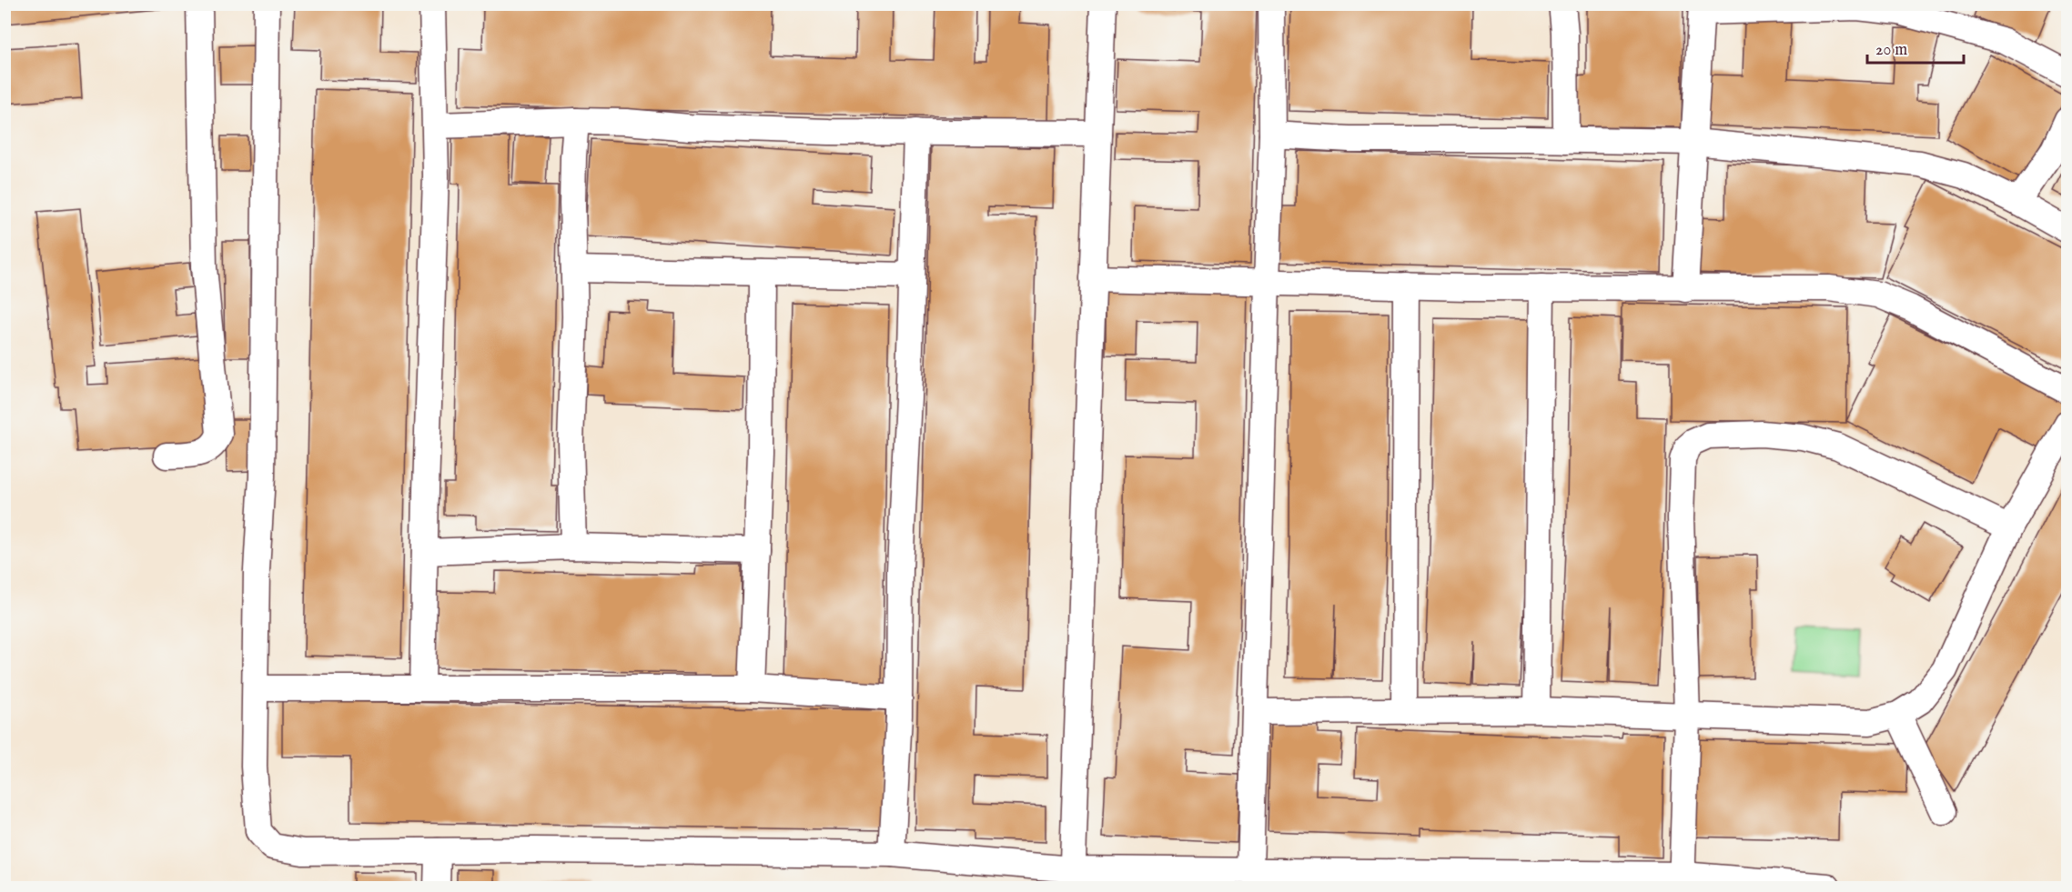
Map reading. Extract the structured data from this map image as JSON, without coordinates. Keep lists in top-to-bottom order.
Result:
{
  "scale_bar": "20 m"
}
